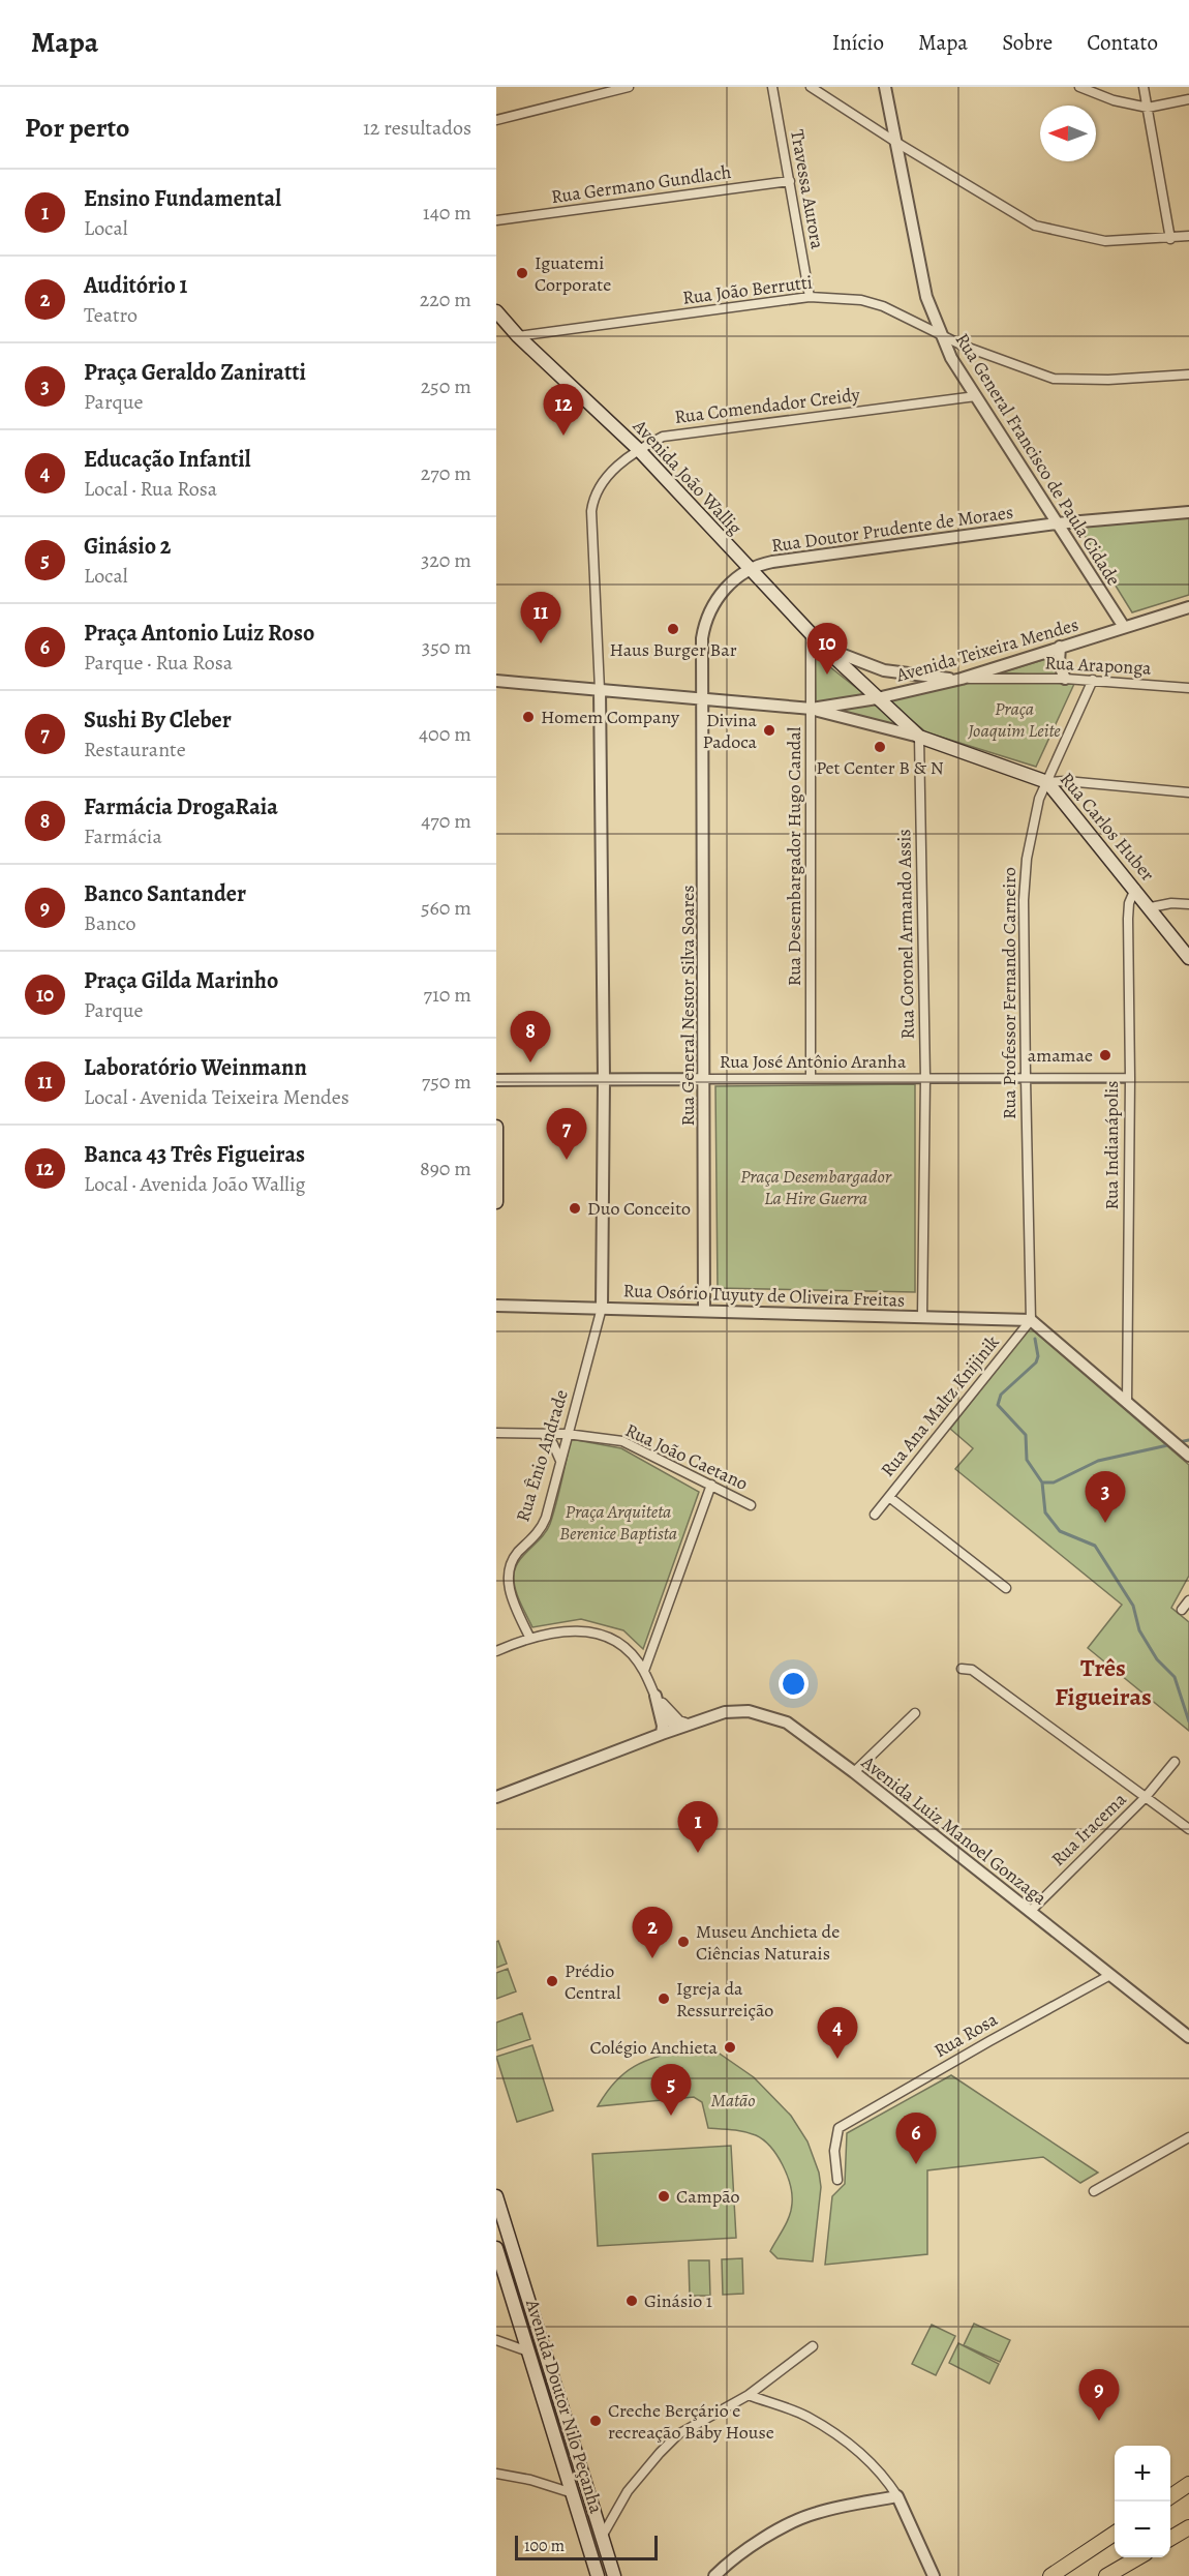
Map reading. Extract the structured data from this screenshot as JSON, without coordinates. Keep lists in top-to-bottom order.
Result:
{
  "streets": {
    "main road": ["Avenida João Wallig", "Rua Carlos Huber", "Avenida Doutor Nilo Peçanha"],
    "street": [
      "Rua Germano Gundlach",
      "Travessa Aurora",
      "Rua João Berrutti",
      "Rua Comendador Creidy",
      "Rua General Francisco de Paula Cidade",
      "Rua Doutor Prudente de Moraes",
      "Avenida Teixeira Mendes",
      "Rua Araponga",
      "Rua Desembargador Hugo Candal",
      "Rua Coronel Armando Assis",
      "Rua Professor Fernando Carneiro",
      "Rua General Nestor Silva Soares",
      "Rua José Antônio Aranha",
      "Rua Indianápolis",
      "Rua Osório Tuyuty de Oliveira Freitas",
      "Rua Ana Maltz Knijinik",
      "Rua Ênio Andrade",
      "Rua João Caetano",
      "Rua Iracema",
      "Avenida Luiz Manoel Gonzaga",
      "Rua Rosa"
    ]
  },
  "crossings": [
    ["Rua Germano Gundlach", "Travessa Aurora"],
    ["Travessa Aurora", "Rua João Berrutti"],
    ["Rua João Berrutti", "Rua General Francisco de Paula Cidade"],
    ["Rua João Berrutti", "Avenida João Wallig"],
    ["Rua Comendador Creidy", "Rua General Francisco de Paula Cidade"],
    ["Rua Comendador Creidy", "Avenida João Wallig"],
    ["Rua Comendador Creidy", "Avenida Teixeira Mendes"],
    ["Rua General Francisco de Paula Cidade", "Rua Doutor Prudente de Moraes"],
    ["Rua General Francisco de Paula Cidade", "Avenida Teixeira Mendes"],
    ["Avenida João Wallig", "Rua Doutor Prudente de Moraes"],
    ["Avenida João Wallig", "Rua Araponga"],
    ["Avenida João Wallig", "Rua Carlos Huber"],
    ["Avenida João Wallig", "Rua Desembargador Hugo Candal"],
    ["Rua Doutor Prudente de Moraes", "Avenida Teixeira Mendes"],
    ["Rua Doutor Prudente de Moraes", "Rua General Nestor Silva Soares"],
    ["Avenida Teixeira Mendes", "Rua Araponga"],
    ["Avenida Teixeira Mendes", "Rua Carlos Huber"],
    ["Avenida Teixeira Mendes", "Rua Desembargador Hugo Candal"],
    ["Avenida Teixeira Mendes", "Rua General Nestor Silva Soares"],
    ["Rua Araponga", "Rua Carlos Huber"],
    ["Rua Araponga", "Rua Professor Fernando Carneiro"],
    ["Rua Carlos Huber", "Rua Coronel Armando Assis"],
    ["Rua Carlos Huber", "Rua Professor Fernando Carneiro"],
    ["Rua Carlos Huber", "Rua Indianápolis"],
    ["Rua Desembargador Hugo Candal", "Rua José Antônio Aranha"],
    ["Rua Coronel Armando Assis", "Rua José Antônio Aranha"],
    ["Rua Coronel Armando Assis", "Rua Osório Tuyuty de Oliveira Freitas"],
    ["Rua Professor Fernando Carneiro", "Rua José Antônio Aranha"],
    ["Rua Professor Fernando Carneiro", "Rua Osório Tuyuty de Oliveira Freitas"],
    ["Rua Professor Fernando Carneiro", "Rua Ana Maltz Knijinik"],
    ["Rua General Nestor Silva Soares", "Rua José Antônio Aranha"],
    ["Rua General Nestor Silva Soares", "Rua Osório Tuyuty de Oliveira Freitas"],
    ["Rua José Antônio Aranha", "Rua Indianápolis"],
    ["Rua Osório Tuyuty de Oliveira Freitas", "Rua Ana Maltz Knijinik"],
    ["Rua Osório Tuyuty de Oliveira Freitas", "Rua Ênio Andrade"],
    ["Rua Ênio Andrade", "Rua João Caetano"],
    ["Rua Iracema", "Avenida Luiz Manoel Gonzaga"],
    ["Avenida Luiz Manoel Gonzaga", "Rua Rosa"]
  ],
  "districts": ["Três Figueiras"],
  "parks": [
    "Praça Joaquim Leite",
    "Praça Desembargador La Hire Guerra",
    "Praça Arquiteta Berenice Baptista",
    "Matão"
  ],
  "places": [
    "Iguatemi Corporate",
    "Haus Burger Bar",
    "Homem Company",
    "Divina Padoca",
    "Pet Center B & N",
    "amamae",
    "Duo Conceito",
    "Museu Anchieta de Ciências Naturais",
    "Prédio Central",
    "Igreja da Ressurreição",
    "Colégio Anchieta",
    "Campão",
    "Ginásio 1",
    "Creche Berçário e recreação Baby House"
  ],
  "scale_bar": "100 m",
  "north": "left",
  "page": {
    "header": "Mapa",
    "nav": [
      "Início",
      "Mapa",
      "Sobre",
      "Contato"
    ],
    "heading": ["Por perto", "12 resultados"],
    "list": [
      {
        "mark": "1",
        "name": "Ensino Fundamental",
        "note": "Local",
        "value": "140 m"
      },
      {
        "mark": "2",
        "name": "Auditório 1",
        "note": "Teatro",
        "value": "220 m"
      },
      {
        "mark": "3",
        "name": "Praça Geraldo Zaniratti",
        "note": "Parque",
        "value": "250 m"
      },
      {
        "mark": "4",
        "name": "Educação Infantil",
        "note": "Local · Rua Rosa",
        "value": "270 m"
      },
      {
        "mark": "5",
        "name": "Ginásio 2",
        "note": "Local",
        "value": "320 m"
      },
      {
        "mark": "6",
        "name": "Praça Antonio Luiz Roso",
        "note": "Parque · Rua Rosa",
        "value": "350 m"
      },
      {
        "mark": "7",
        "name": "Sushi By Cleber",
        "note": "Restaurante",
        "value": "400 m"
      },
      {
        "mark": "8",
        "name": "Farmácia DrogaRaia",
        "note": "Farmácia",
        "value": "470 m"
      },
      {
        "mark": "9",
        "name": "Banco Santander",
        "note": "Banco",
        "value": "560 m"
      },
      {
        "mark": "10",
        "name": "Praça Gilda Marinho",
        "note": "Parque",
        "value": "710 m"
      },
      {
        "mark": "11",
        "name": "Laboratório Weinmann",
        "note": "Local · Avenida Teixeira Mendes",
        "value": "750 m"
      },
      {
        "mark": "12",
        "name": "Banca 43 Três Figueiras",
        "note": "Local · Avenida João Wallig",
        "value": "890 m"
      }
    ],
    "pins": [
      "12",
      "11",
      "10",
      "8",
      "7",
      "3",
      "1",
      "2",
      "4",
      "5",
      "6",
      "9"
    ],
    "map_buttons": ["+", "−"],
    "scale": "100 m"
  }
}
